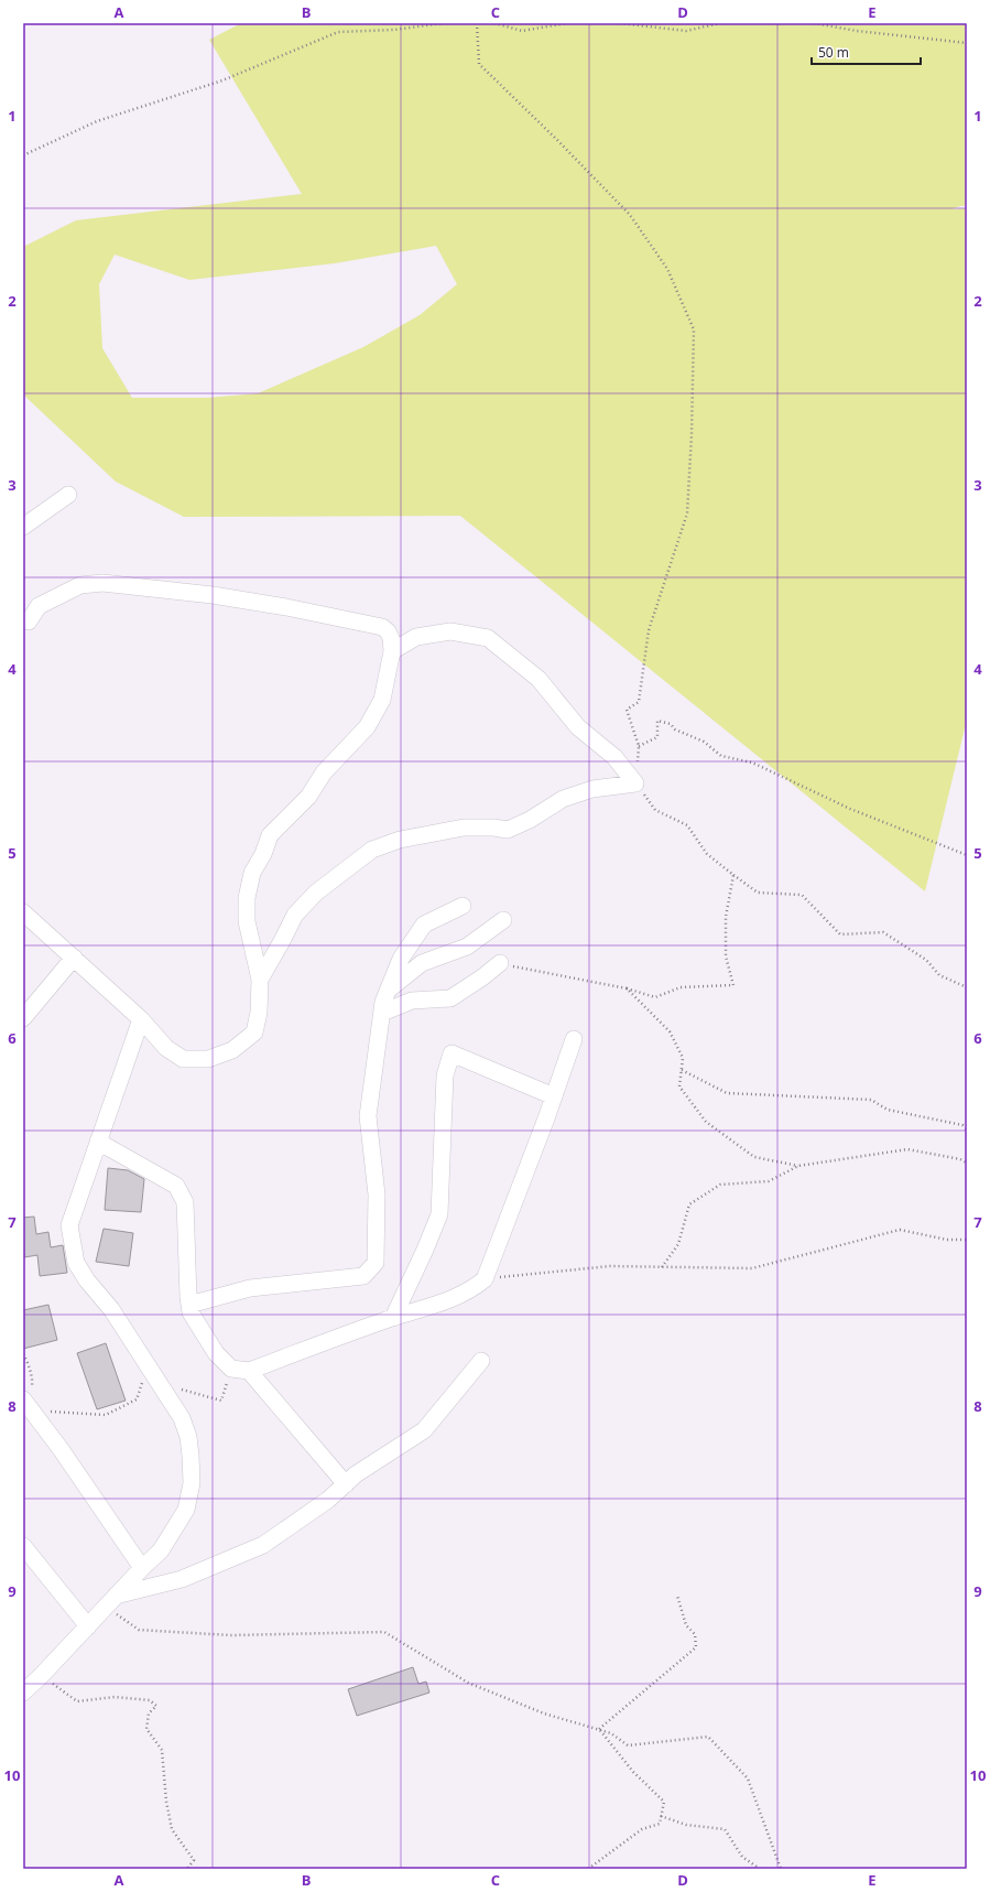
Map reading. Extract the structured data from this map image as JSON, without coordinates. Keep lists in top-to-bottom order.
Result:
{
  "scale_bar": "50 m",
  "grid": {
    "columns": [
      "A",
      "B",
      "C",
      "D",
      "E"
    ],
    "rows": [
      "1",
      "2",
      "3",
      "4",
      "5",
      "6",
      "7",
      "8",
      "9",
      "10"
    ]
  }
}
